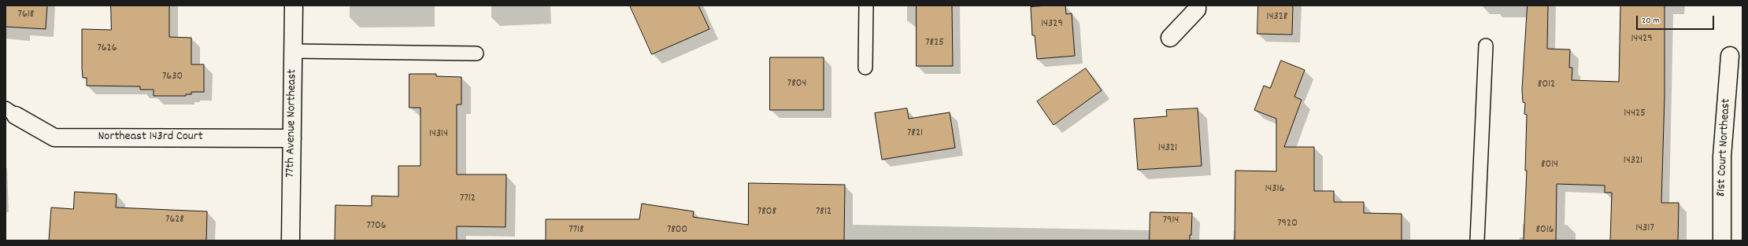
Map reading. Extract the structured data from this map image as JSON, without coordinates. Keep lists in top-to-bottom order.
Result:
{
  "streets": {
    "street": ["77th Avenue Northeast", "Northeast 143rd Court", "81st Court Northeast"]
  },
  "crossings": [
    ["77th Avenue Northeast", "Northeast 143rd Court"]
  ],
  "house_numbers": [
    "7618",
    "14328",
    "14329",
    "14429",
    "7825",
    "7626",
    "7630",
    "7804",
    "8012",
    "14425",
    "7821",
    "14314",
    "14321",
    "14321",
    "8014",
    "14316",
    "7712",
    "7808",
    "7812",
    "7628",
    "7914",
    "7920",
    "7706",
    "14317",
    "7718",
    "7800",
    "8016"
  ],
  "scale_bar": "20 m"
}
